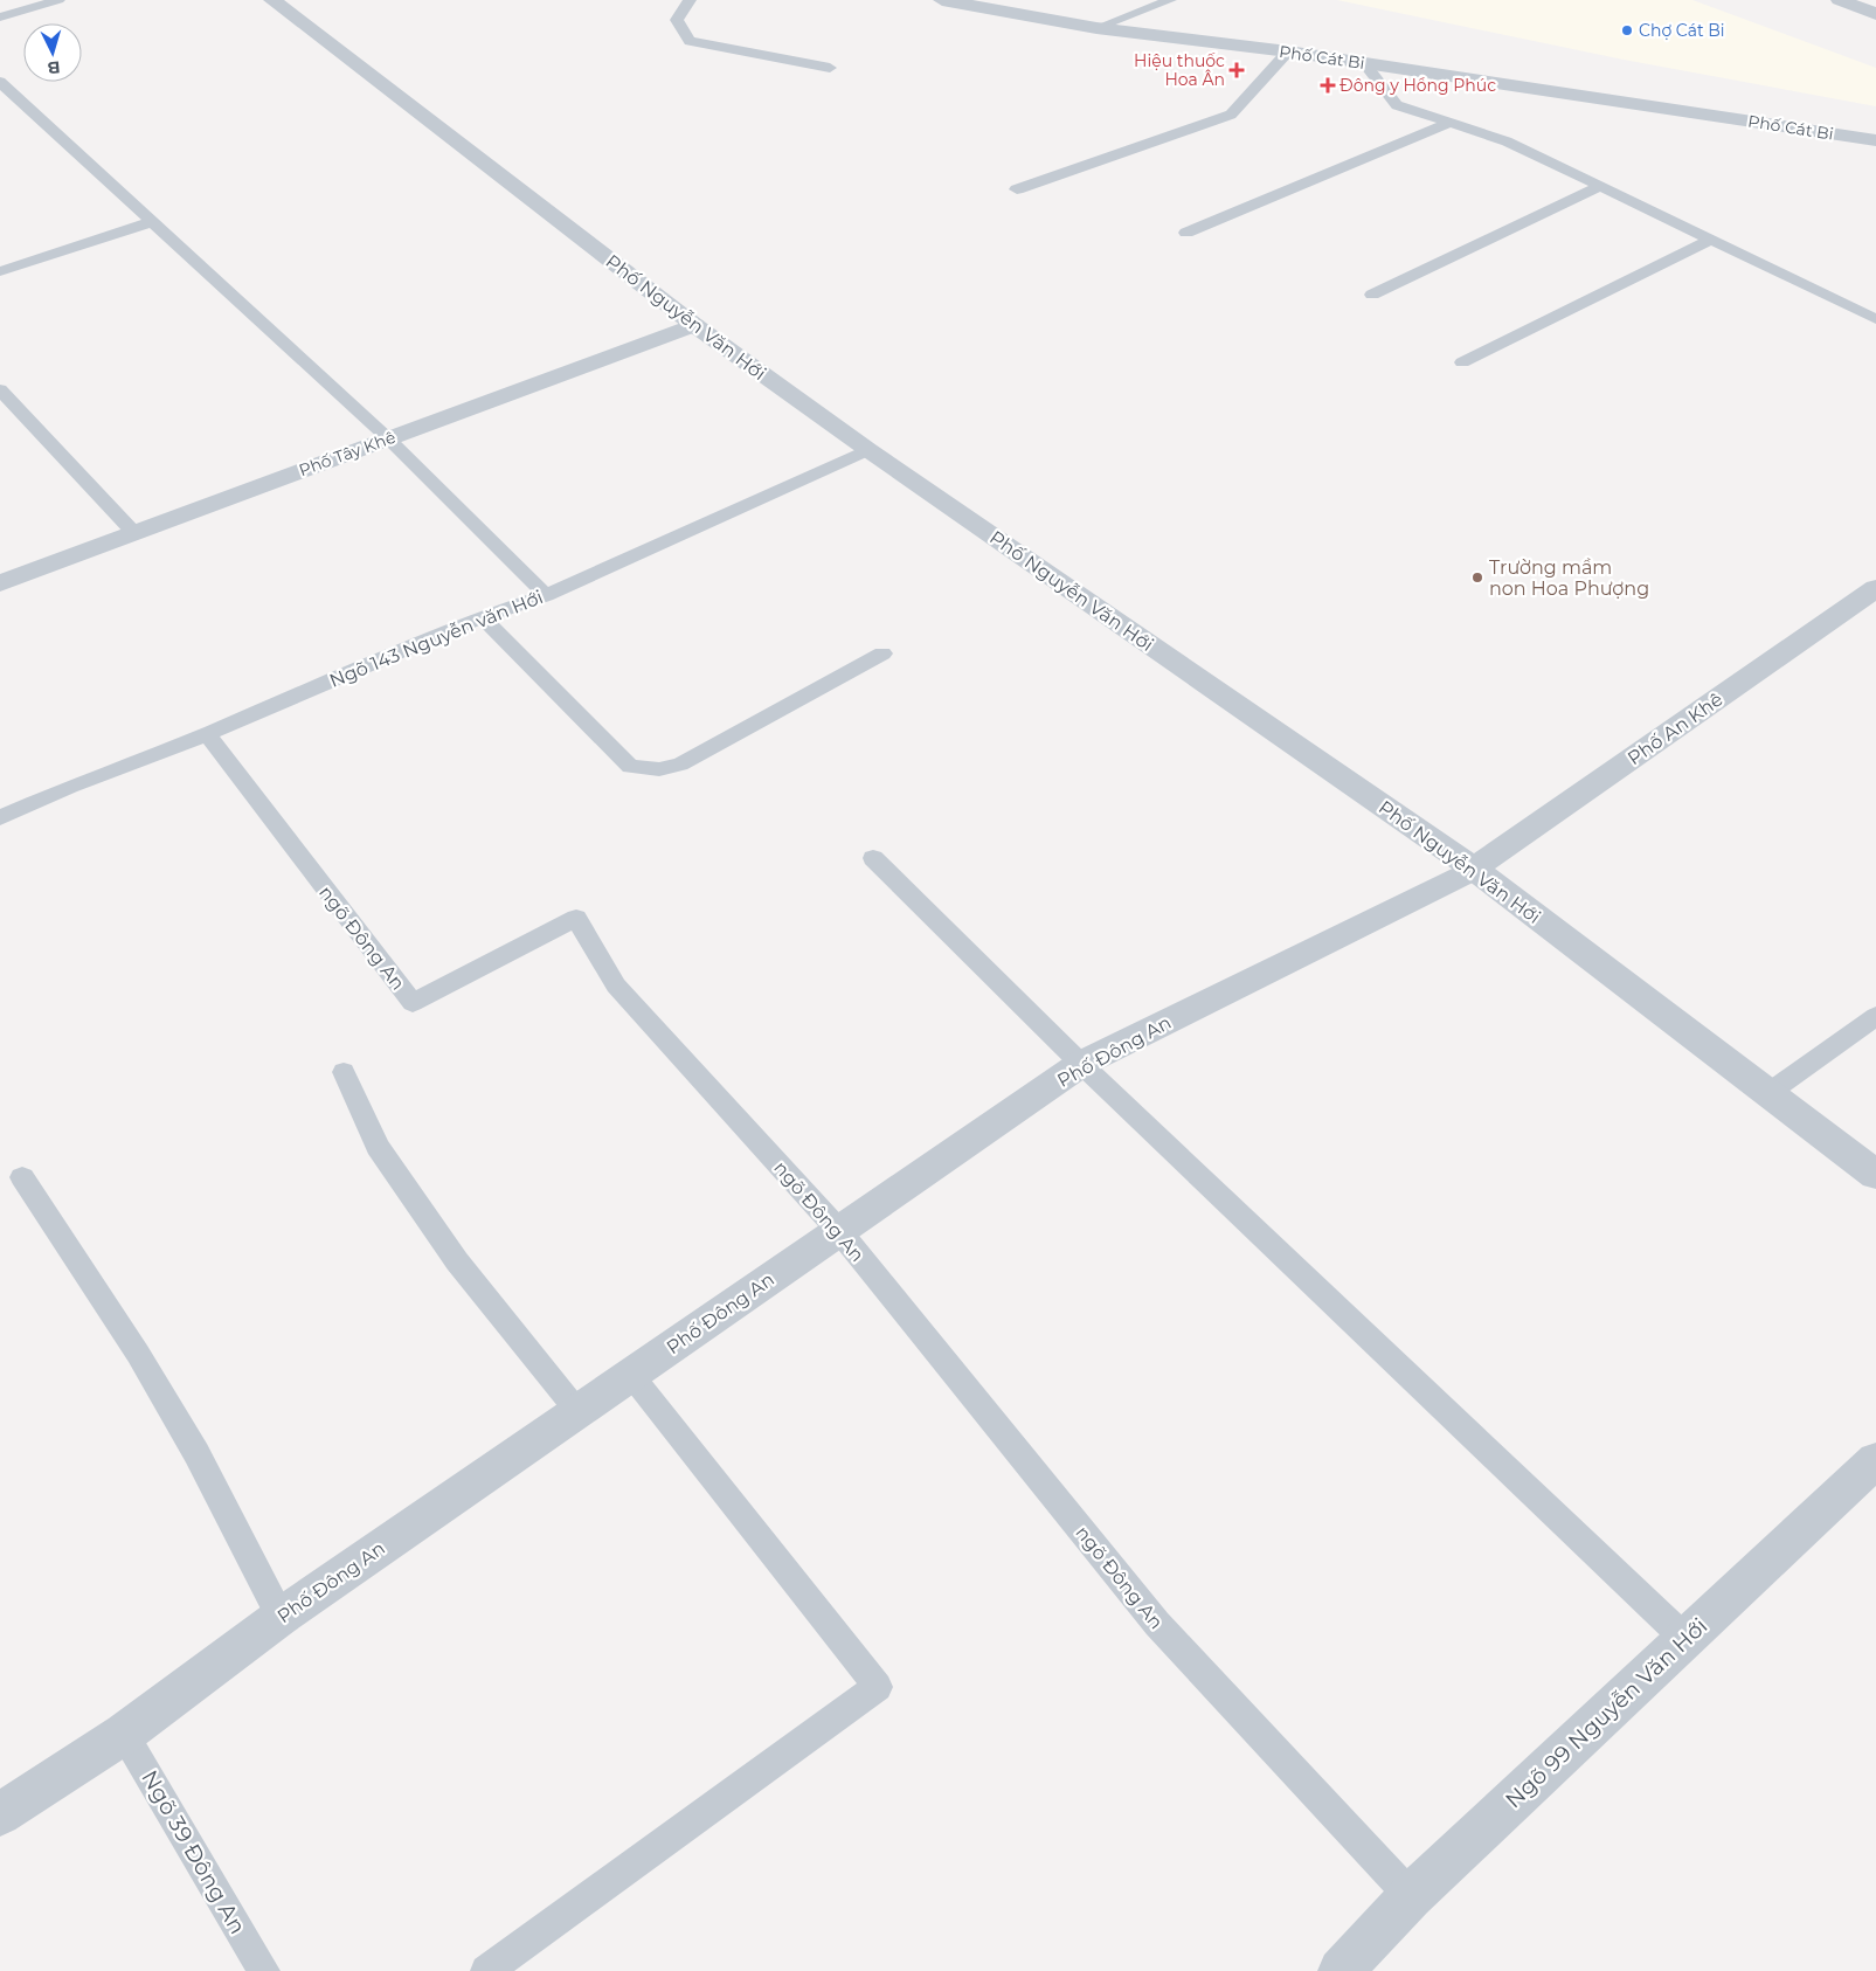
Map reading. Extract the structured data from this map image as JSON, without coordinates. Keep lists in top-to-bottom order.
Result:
{
  "streets": {
    "street": [
      "Phố Cát Bi",
      "Phố Nguyễn Văn Hới",
      "Phố Tây Khê",
      "Phố An Khê",
      "Phố Đông An",
      "Ngõ 99 Nguyễn Văn Hới"
    ],
    "lane": ["Ngõ 143 Nguyễn văn Hới", "ngõ Đông An", "Ngõ 39 Đông An"]
  },
  "crossings": [
    ["Phố Nguyễn Văn Hới", "Phố Tây Khê"],
    ["Phố Nguyễn Văn Hới", "Ngõ 143 Nguyễn văn Hới"],
    ["Phố Nguyễn Văn Hới", "Phố An Khê"],
    ["Phố Nguyễn Văn Hới", "Phố Đông An"],
    ["Ngõ 143 Nguyễn văn Hới", "ngõ Đông An"],
    ["Phố An Khê", "Phố Đông An"],
    ["ngõ Đông An", "Phố Đông An"],
    ["ngõ Đông An", "Ngõ 99 Nguyễn Văn Hới"],
    ["Phố Đông An", "Ngõ 39 Đông An"]
  ],
  "places": {
    "other": ["Chợ Cát Bi", "Trường mầm non Hoa Phượng"],
    "health": ["Hiệu thuốc Hoa Ân", "Đông y Hồng Phúc"]
  },
  "north": "bottom"
}
